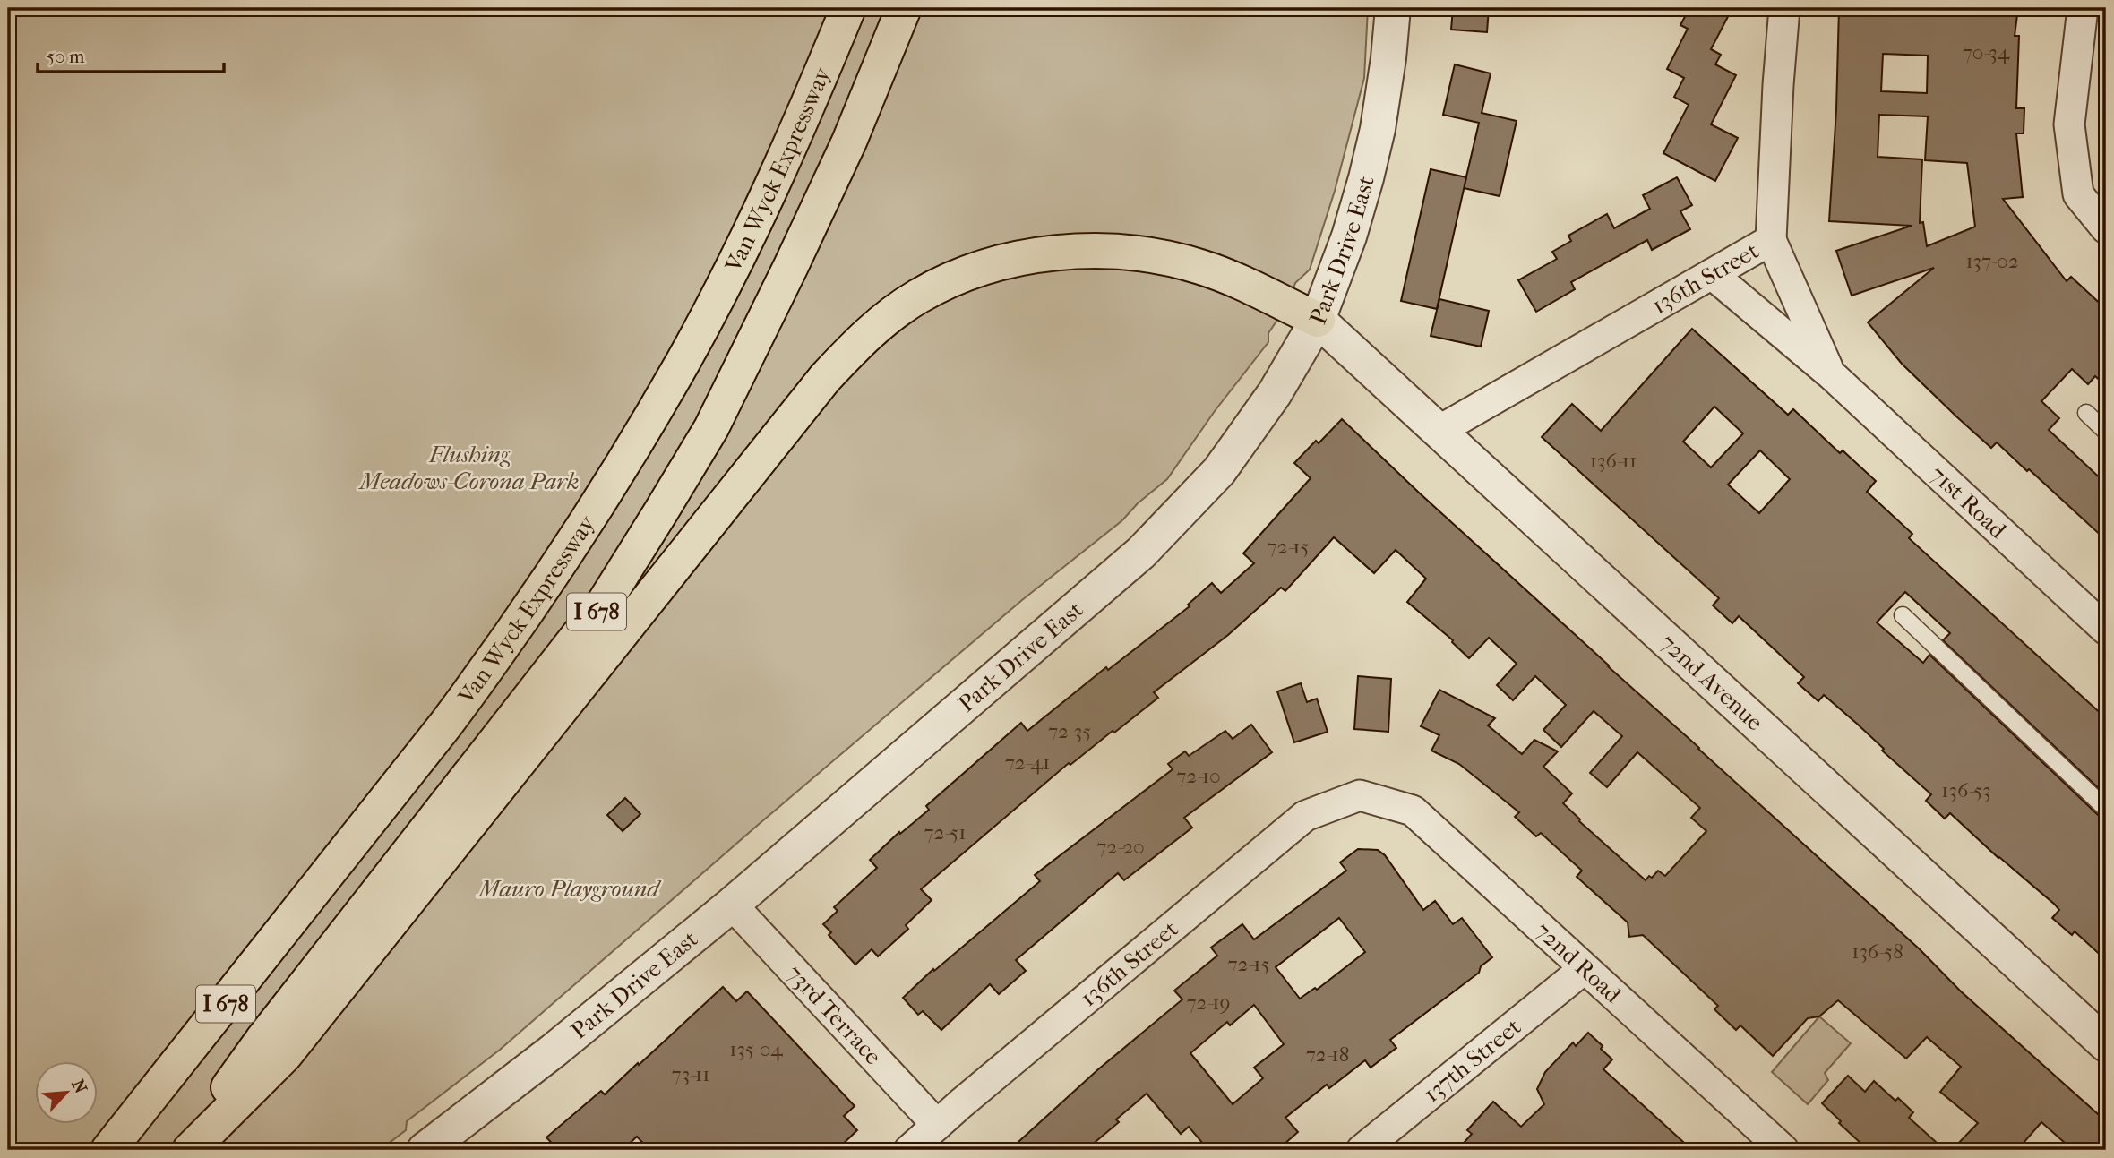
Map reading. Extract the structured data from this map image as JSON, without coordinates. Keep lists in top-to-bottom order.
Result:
{
  "streets": {
    "highway": ["Van Wyck Expressway", "I 678"],
    "street": [
      "Park Drive East",
      "136th Street",
      "71st Road",
      "72nd Avenue",
      "72nd Road",
      "73rd Terrace",
      "137th Street"
    ]
  },
  "crossings": [
    ["Park Drive East", "72nd Avenue"],
    ["Park Drive East", "73rd Terrace"],
    ["136th Street", "71st Road"],
    ["136th Street", "72nd Avenue"],
    ["136th Street", "72nd Road"],
    ["136th Street", "73rd Terrace"],
    ["72nd Road", "137th Street"]
  ],
  "parks": ["Flushing Meadows-Corona Park", "Mauro Playground"],
  "house_numbers": [
    "70-34",
    "137-02",
    "136-11",
    "72-15",
    "72-35",
    "72-41",
    "72-10",
    "136-53",
    "72-51",
    "72-20",
    "136-58",
    "72-15",
    "72-19",
    "135-04",
    "72-18",
    "73-11"
  ],
  "scale_bar": "50 m",
  "north": "top right"
}
